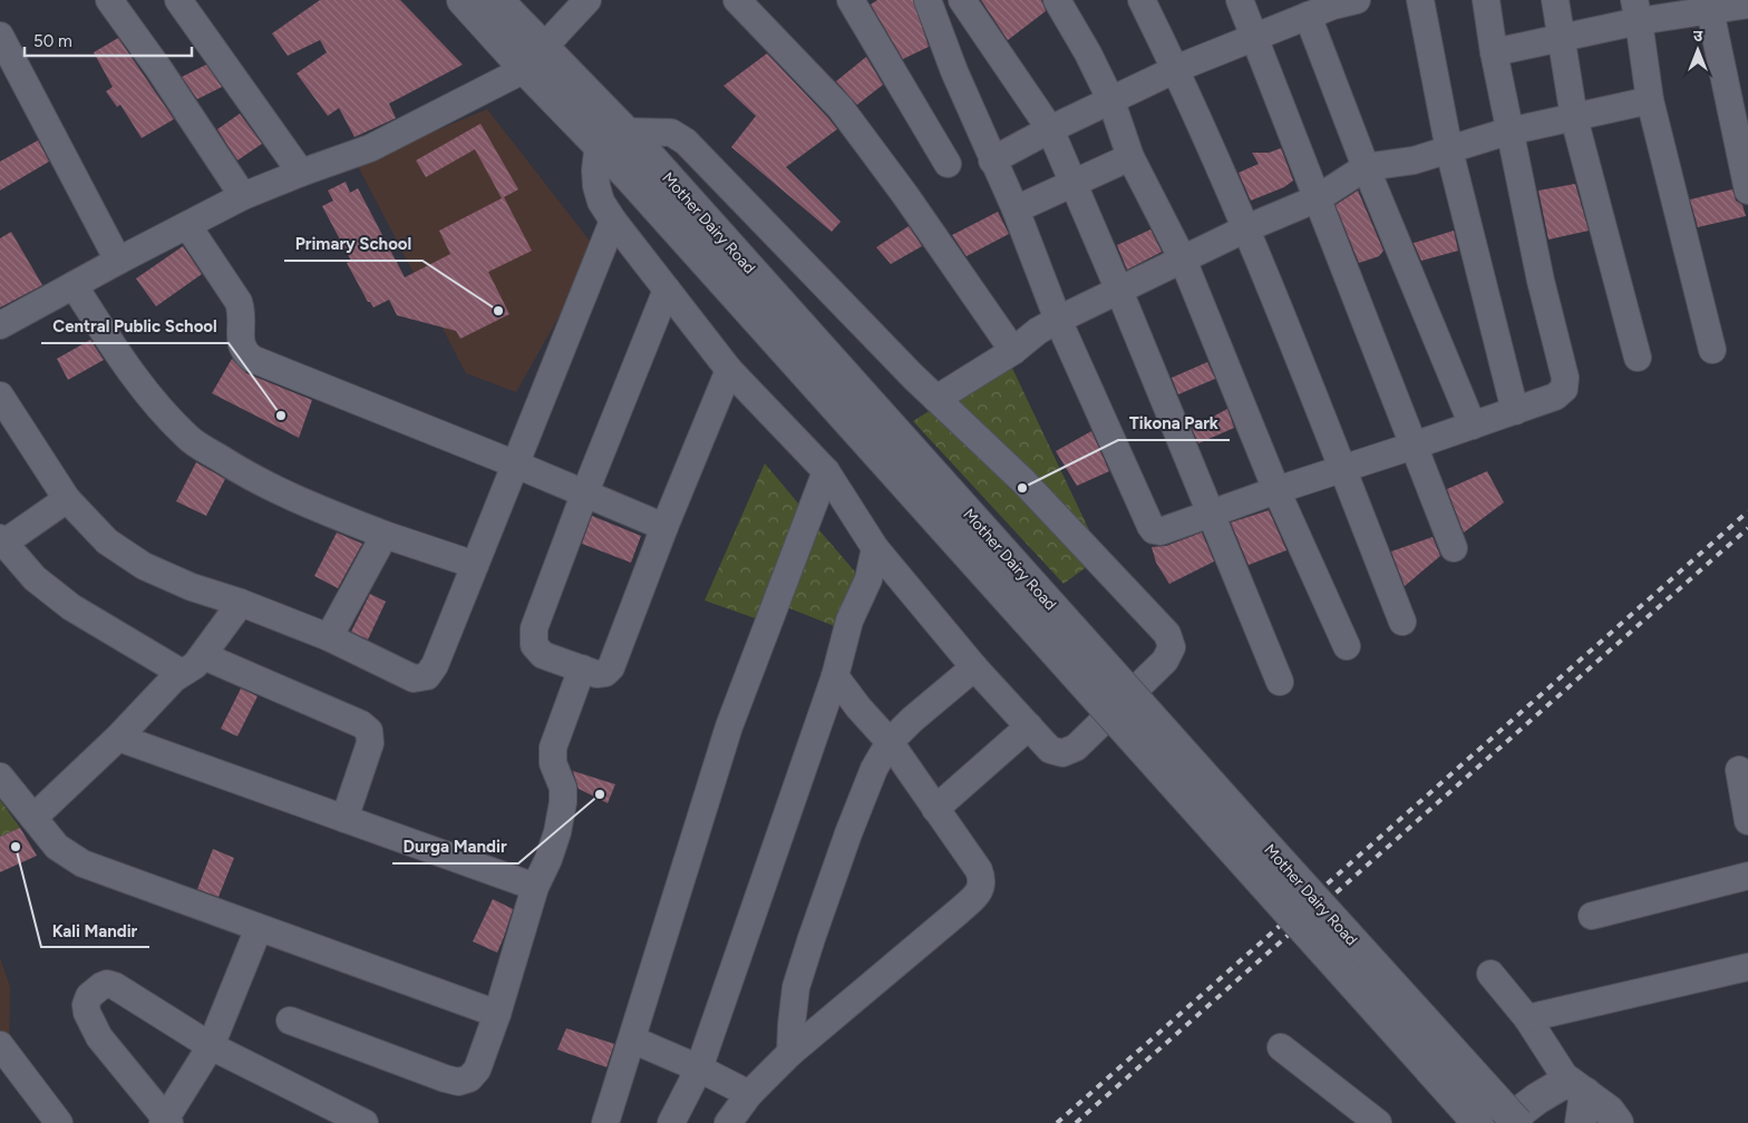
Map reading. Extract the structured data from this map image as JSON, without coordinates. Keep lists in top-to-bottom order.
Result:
{
  "streets": {
    "main road": ["Mother Dairy Road"]
  },
  "places": [
    "Primary School",
    "Central Public School",
    "Tikona Park",
    "Durga Mandir",
    "Kali Mandir"
  ],
  "scale_bar": "50 m",
  "north": "top"
}
